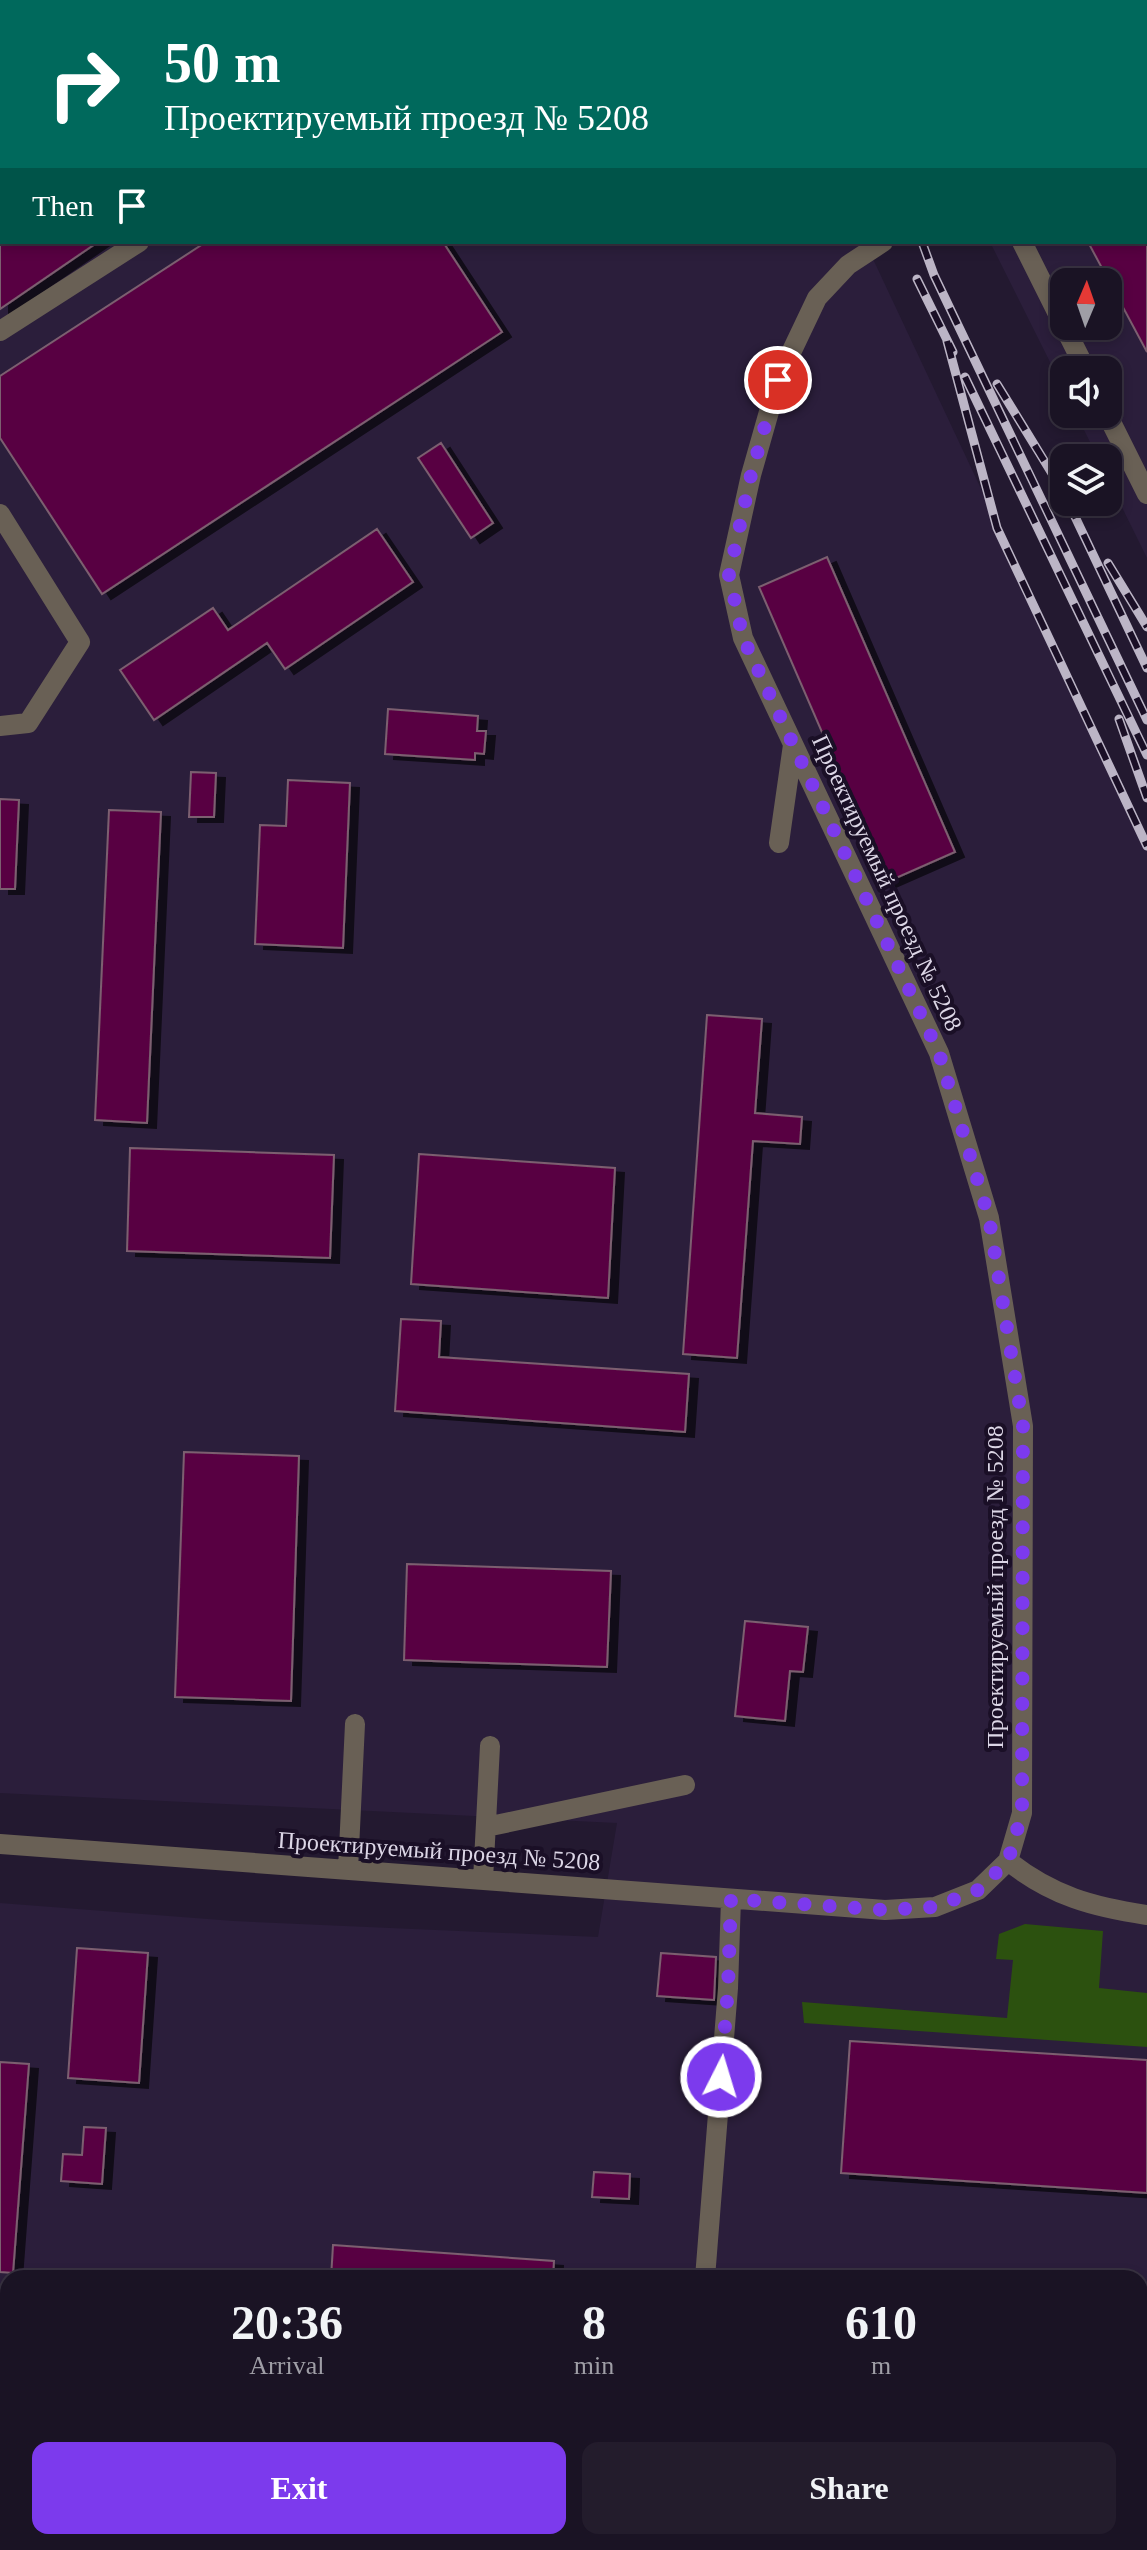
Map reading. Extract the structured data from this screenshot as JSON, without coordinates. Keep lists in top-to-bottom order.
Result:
{
  "streets": {
    "street": ["Проектируемый проезд № 5208"]
  },
  "north": "top",
  "page": {
    "turn": ["50 m", "Проектируемый проезд № 5208"],
    "then": "Then",
    "eta": [
      "20:36",
      "Arrival",
      "8",
      "min",
      "610",
      "m"
    ],
    "buttons": ["Exit", "Share"]
  }
}
